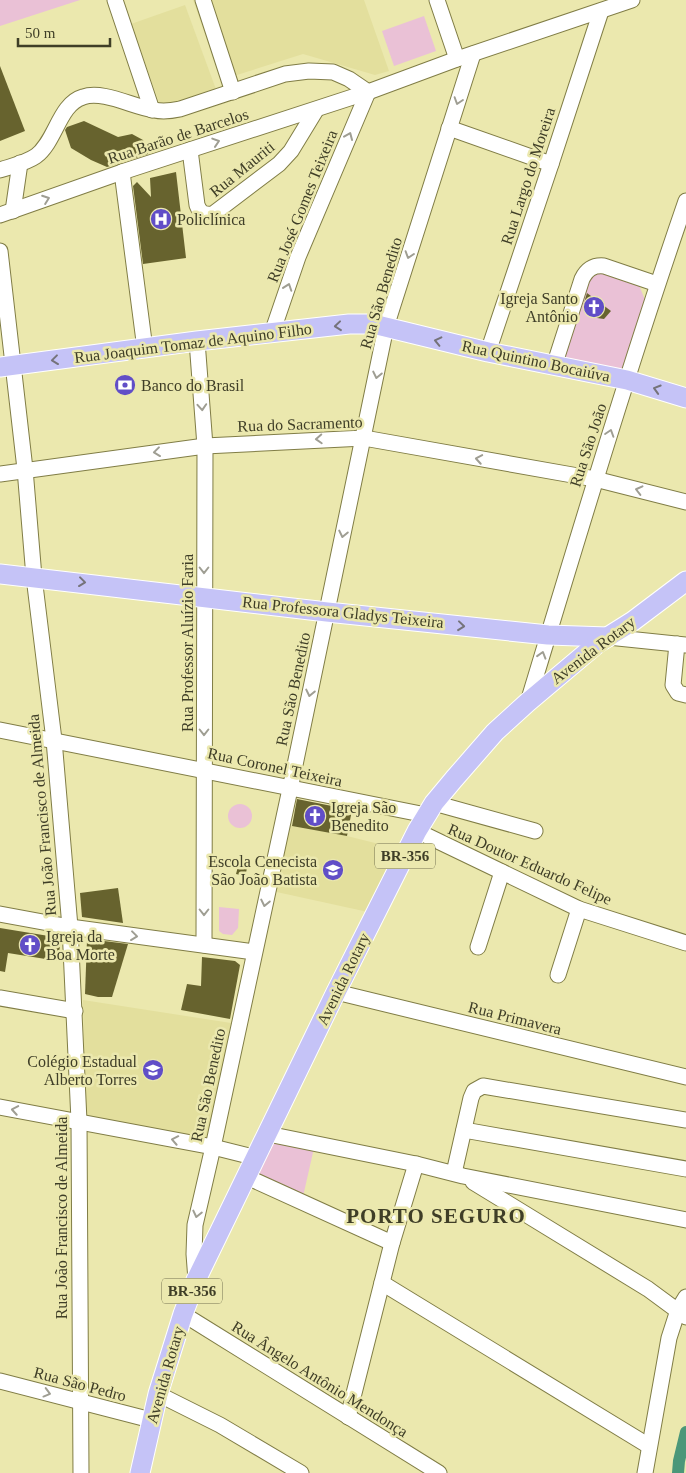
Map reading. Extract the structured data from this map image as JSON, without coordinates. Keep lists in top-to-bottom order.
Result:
{
  "streets": {
    "main road": [
      "Rua Joaquim Tomaz de Aquino Filho",
      "Rua Quintino Bocaiúva",
      "Rua Professora Gladys Teixeira",
      "Avenida Rotary",
      "BR-356"
    ],
    "street": [
      "Rua Barão de Barcelos",
      "Rua Mauriti",
      "Rua Largo do Moreira",
      "Rua José Gomes Teixeira",
      "Rua São Benedito",
      "Rua do Sacramento",
      "Rua São João",
      "Rua Professor Aluízio Faria",
      "Rua Coronel Teixeira",
      "Rua João Francisco de Almeida",
      "Rua Doutor Eduardo Felipe",
      "Rua Primavera",
      "Rua Ângelo Antônio Mendonça",
      "Rua São Pedro"
    ]
  },
  "crossings": [
    ["Rua Barão de Barcelos", "Rua Mauriti"],
    ["Rua Barão de Barcelos", "Rua Largo do Moreira"],
    ["Rua Barão de Barcelos", "Rua José Gomes Teixeira"],
    ["Rua Barão de Barcelos", "Rua São Benedito"],
    ["Rua Largo do Moreira", "Rua Quintino Bocaiúva"],
    ["Rua José Gomes Teixeira", "Rua Joaquim Tomaz de Aquino Filho"],
    ["Rua São Benedito", "Rua Joaquim Tomaz de Aquino Filho"],
    ["Rua São Benedito", "Rua Quintino Bocaiúva"],
    ["Rua São Benedito", "Rua do Sacramento"],
    ["Rua São Benedito", "Rua Professora Gladys Teixeira"],
    ["Rua São Benedito", "Avenida Rotary"],
    ["Rua São Benedito", "Rua Coronel Teixeira"],
    ["Rua Joaquim Tomaz de Aquino Filho", "Rua Quintino Bocaiúva"],
    ["Rua Joaquim Tomaz de Aquino Filho", "Rua Professor Aluízio Faria"],
    ["Rua Joaquim Tomaz de Aquino Filho", "Rua João Francisco de Almeida"],
    ["Rua Quintino Bocaiúva", "Rua São João"],
    ["Rua do Sacramento", "Rua São João"],
    ["Rua do Sacramento", "Rua Professor Aluízio Faria"],
    ["Rua do Sacramento", "Rua João Francisco de Almeida"],
    ["Rua São João", "Rua Professora Gladys Teixeira"],
    ["Rua São João", "Avenida Rotary"],
    ["Rua Professora Gladys Teixeira", "Rua Professor Aluízio Faria"],
    ["Rua Professora Gladys Teixeira", "Avenida Rotary"],
    ["Rua Professora Gladys Teixeira", "Rua João Francisco de Almeida"],
    ["Rua Professor Aluízio Faria", "Rua Coronel Teixeira"],
    ["Avenida Rotary", "Rua Coronel Teixeira"],
    ["Avenida Rotary", "Rua Doutor Eduardo Felipe"],
    ["Avenida Rotary", "Rua Primavera"],
    ["Avenida Rotary", "Rua Ângelo Antônio Mendonça"],
    ["Avenida Rotary", "Rua São Pedro"],
    ["Rua Coronel Teixeira", "Rua João Francisco de Almeida"],
    ["Rua Coronel Teixeira", "Rua Doutor Eduardo Felipe"],
    ["Rua João Francisco de Almeida", "Rua São Pedro"]
  ],
  "one_way": [
    "Rua José Gomes Teixeira",
    "Rua São Benedito",
    "Rua Joaquim Tomaz de Aquino Filho",
    "Rua Quintino Bocaiúva",
    "Rua do Sacramento",
    "Rua Professora Gladys Teixeira",
    "Rua Professor Aluízio Faria",
    "Rua São Pedro"
  ],
  "districts": ["PORTO SEGURO"],
  "places": {
    "hospital": ["Policlínica"],
    "church": ["Igreja Santo Antônio", "Igreja São Benedito", "Igreja da Boa Morte"],
    "bank": ["Banco do Brasil"],
    "school or university": ["Escola Cenecista São João Batista", "Colégio Estadual Alberto Torres"]
  },
  "scale_bar": "50 m"
}
